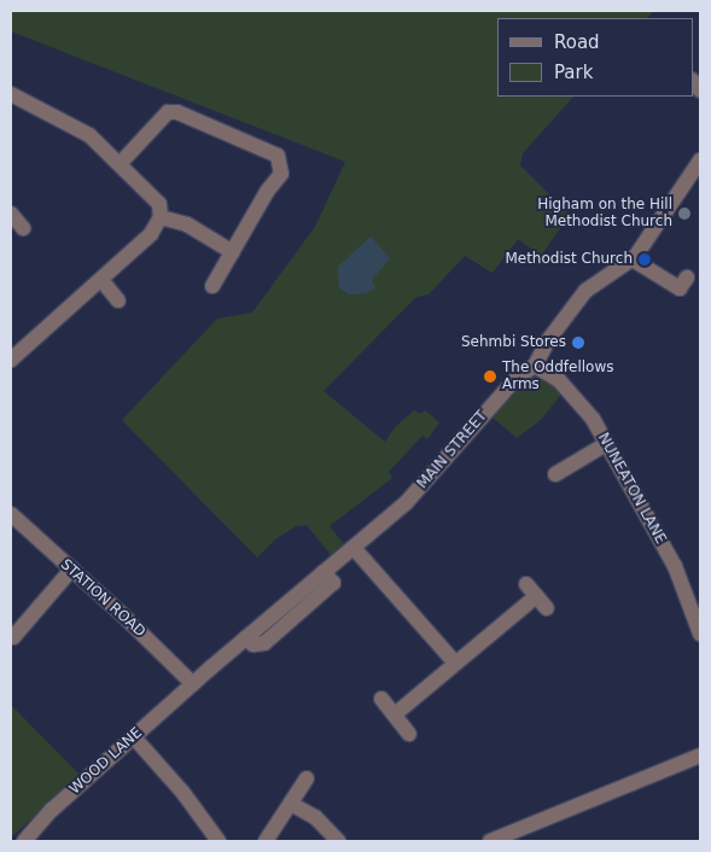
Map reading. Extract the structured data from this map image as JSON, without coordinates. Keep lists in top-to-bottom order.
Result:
{
  "streets": {
    "street": [
      "MAIN STREET",
      "NUNEATON LANE",
      "STATION ROAD",
      "WOOD LANE"
    ]
  },
  "crossings": [
    ["MAIN STREET", "NUNEATON LANE"],
    ["MAIN STREET", "STATION ROAD"],
    ["MAIN STREET", "WOOD LANE"],
    ["STATION ROAD", "WOOD LANE"]
  ],
  "places": [
    "Higham on the Hill Methodist Church",
    "Methodist Church",
    "Sehmbi Stores",
    "The Oddfellows Arms"
  ],
  "legend": ["Road", "Park"]
}
